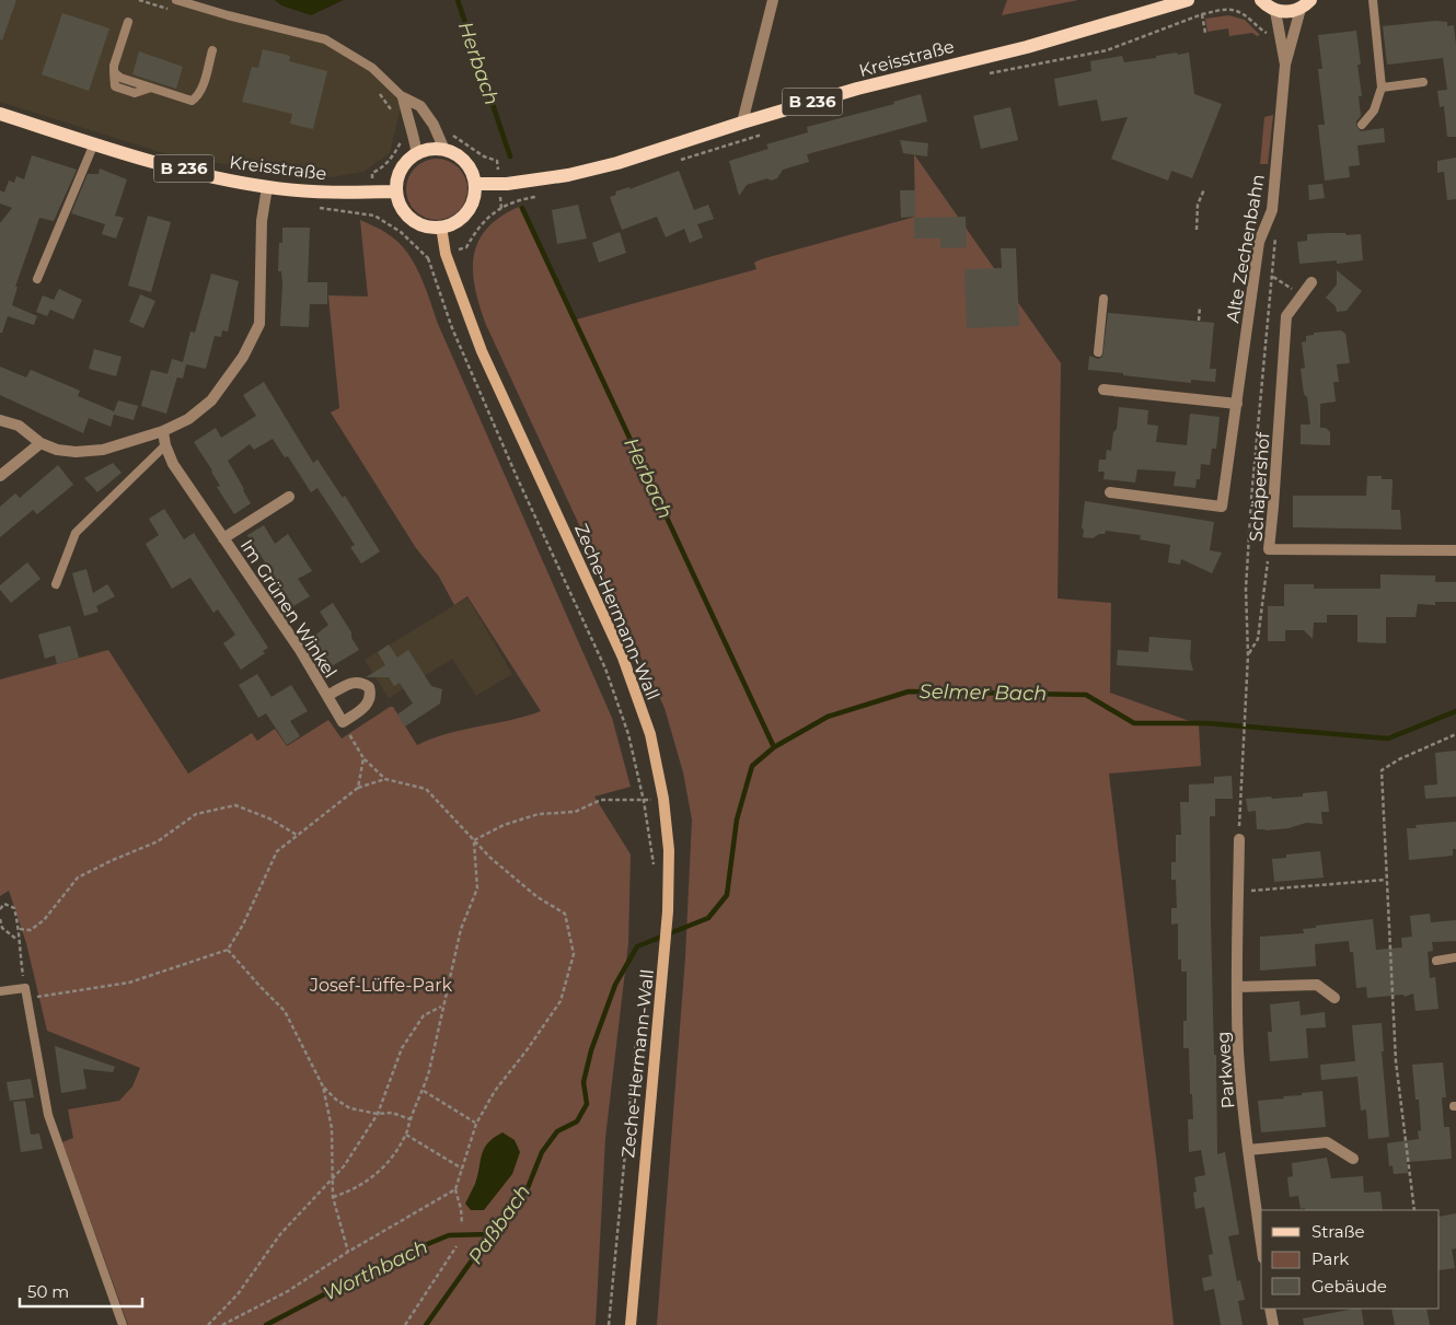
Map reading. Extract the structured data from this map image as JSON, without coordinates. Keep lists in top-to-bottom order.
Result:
{
  "streets": {
    "main road": ["Kreisstraße", "B 236"],
    "street": [
      "Alte Zechenbahn",
      "Schäpershof",
      "Im Grünen Winkel",
      "Zeche-Hermann-Wall",
      "Parkweg"
    ]
  },
  "crossings": [
    ["Kreisstraße", "Zeche-Hermann-Wall"]
  ],
  "water": [
    "Herbach",
    "Selmer Bach",
    "Paßbach",
    "Worthbach"
  ],
  "parks": ["Josef-Lüffe-Park"],
  "legend": ["Straße", "Park", "Gebäude"],
  "scale_bar": "50 m"
}
